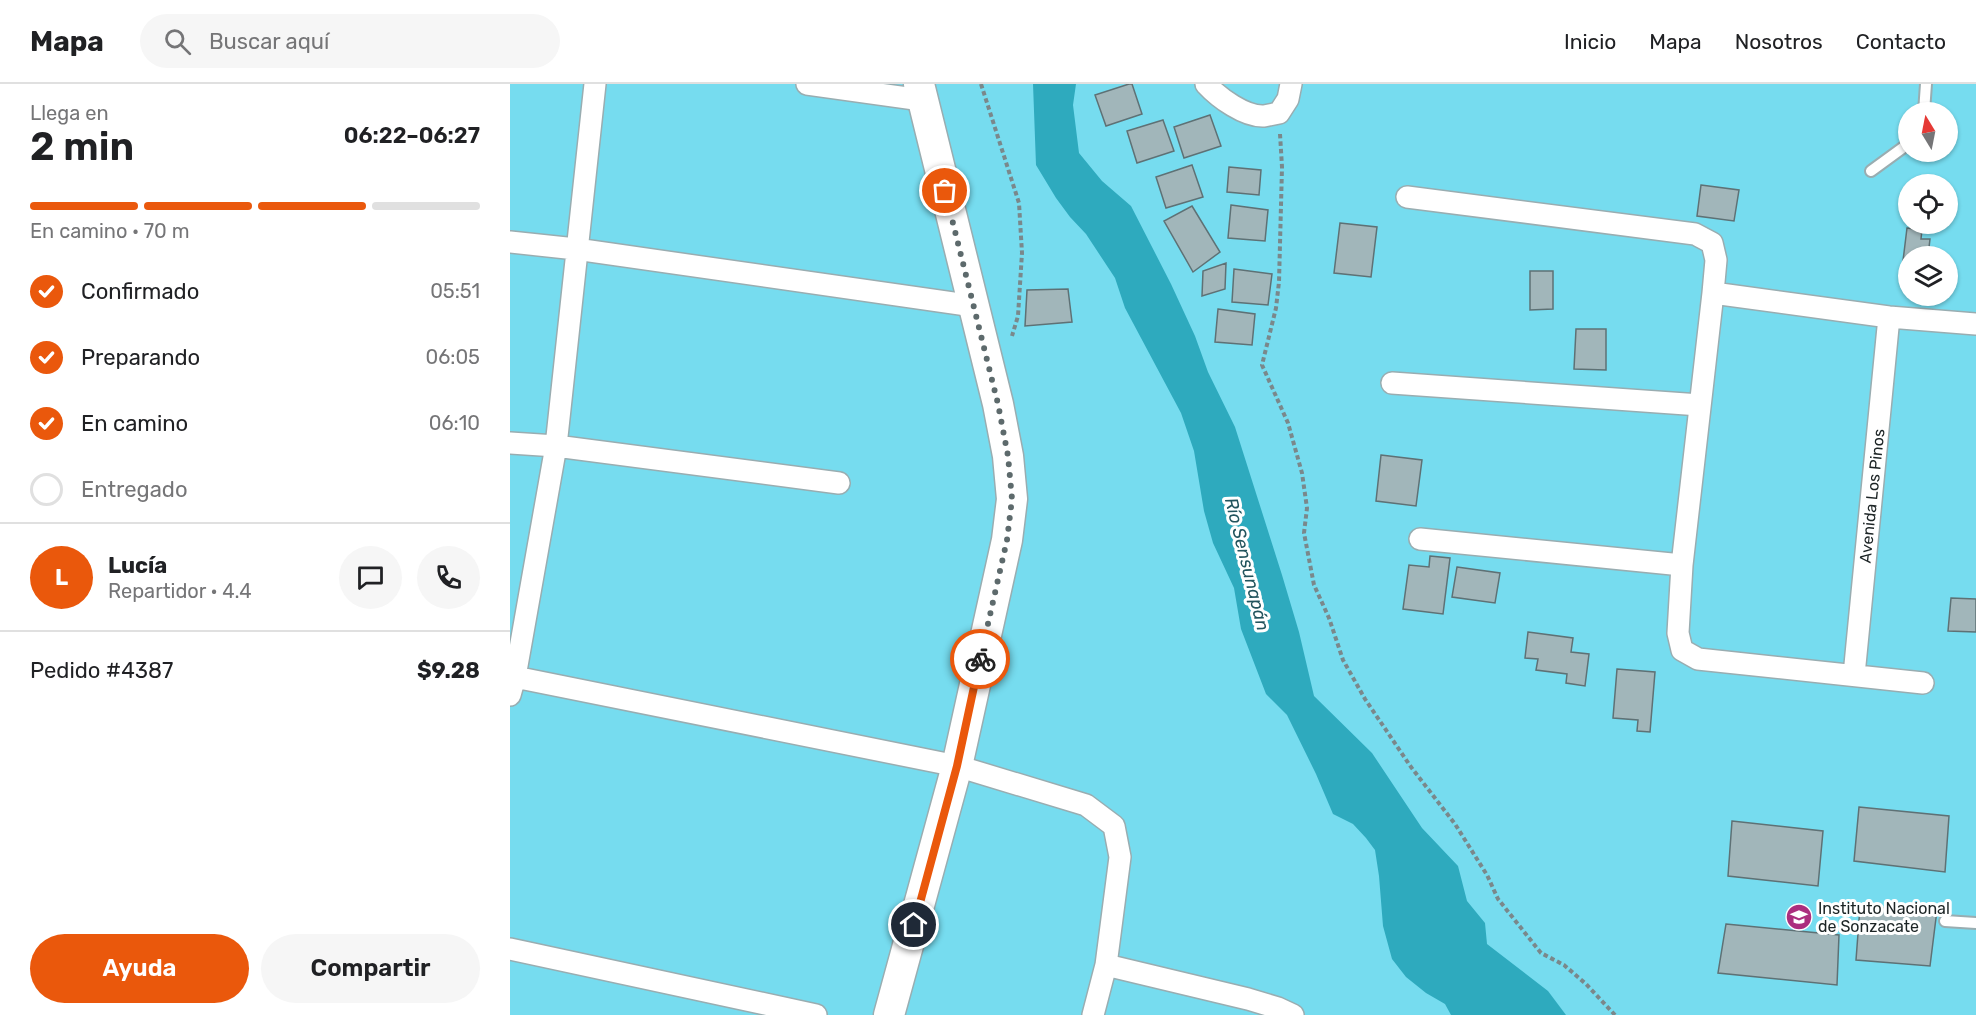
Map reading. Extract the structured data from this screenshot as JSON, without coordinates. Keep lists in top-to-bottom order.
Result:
{
  "streets": {
    "street": ["Avenida Los Pinos"]
  },
  "water": ["Río Sensunapán"],
  "places": {
    "school or university": ["Instituto Nacional de Sonzacate"]
  },
  "north": "top",
  "page": {
    "header": "Mapa",
    "search": "Buscar aquí",
    "nav": [
      "Inicio",
      "Mapa",
      "Nosotros",
      "Contacto"
    ],
    "heading": ["2 min", "Llega en", "06:22–06:27"],
    "panel": [
      "Lucía",
      "Repartidor · 4.4",
      "Pedido #4387",
      "$9.28"
    ],
    "bar": "En camino · 70 m",
    "list": [
      ["Confirmado", "05:51"],
      ["Preparando", "06:05"],
      ["En camino", "06:10"],
      "Entregado"
    ],
    "round": "L",
    "buttons": ["Ayuda", "Compartir"]
  }
}
